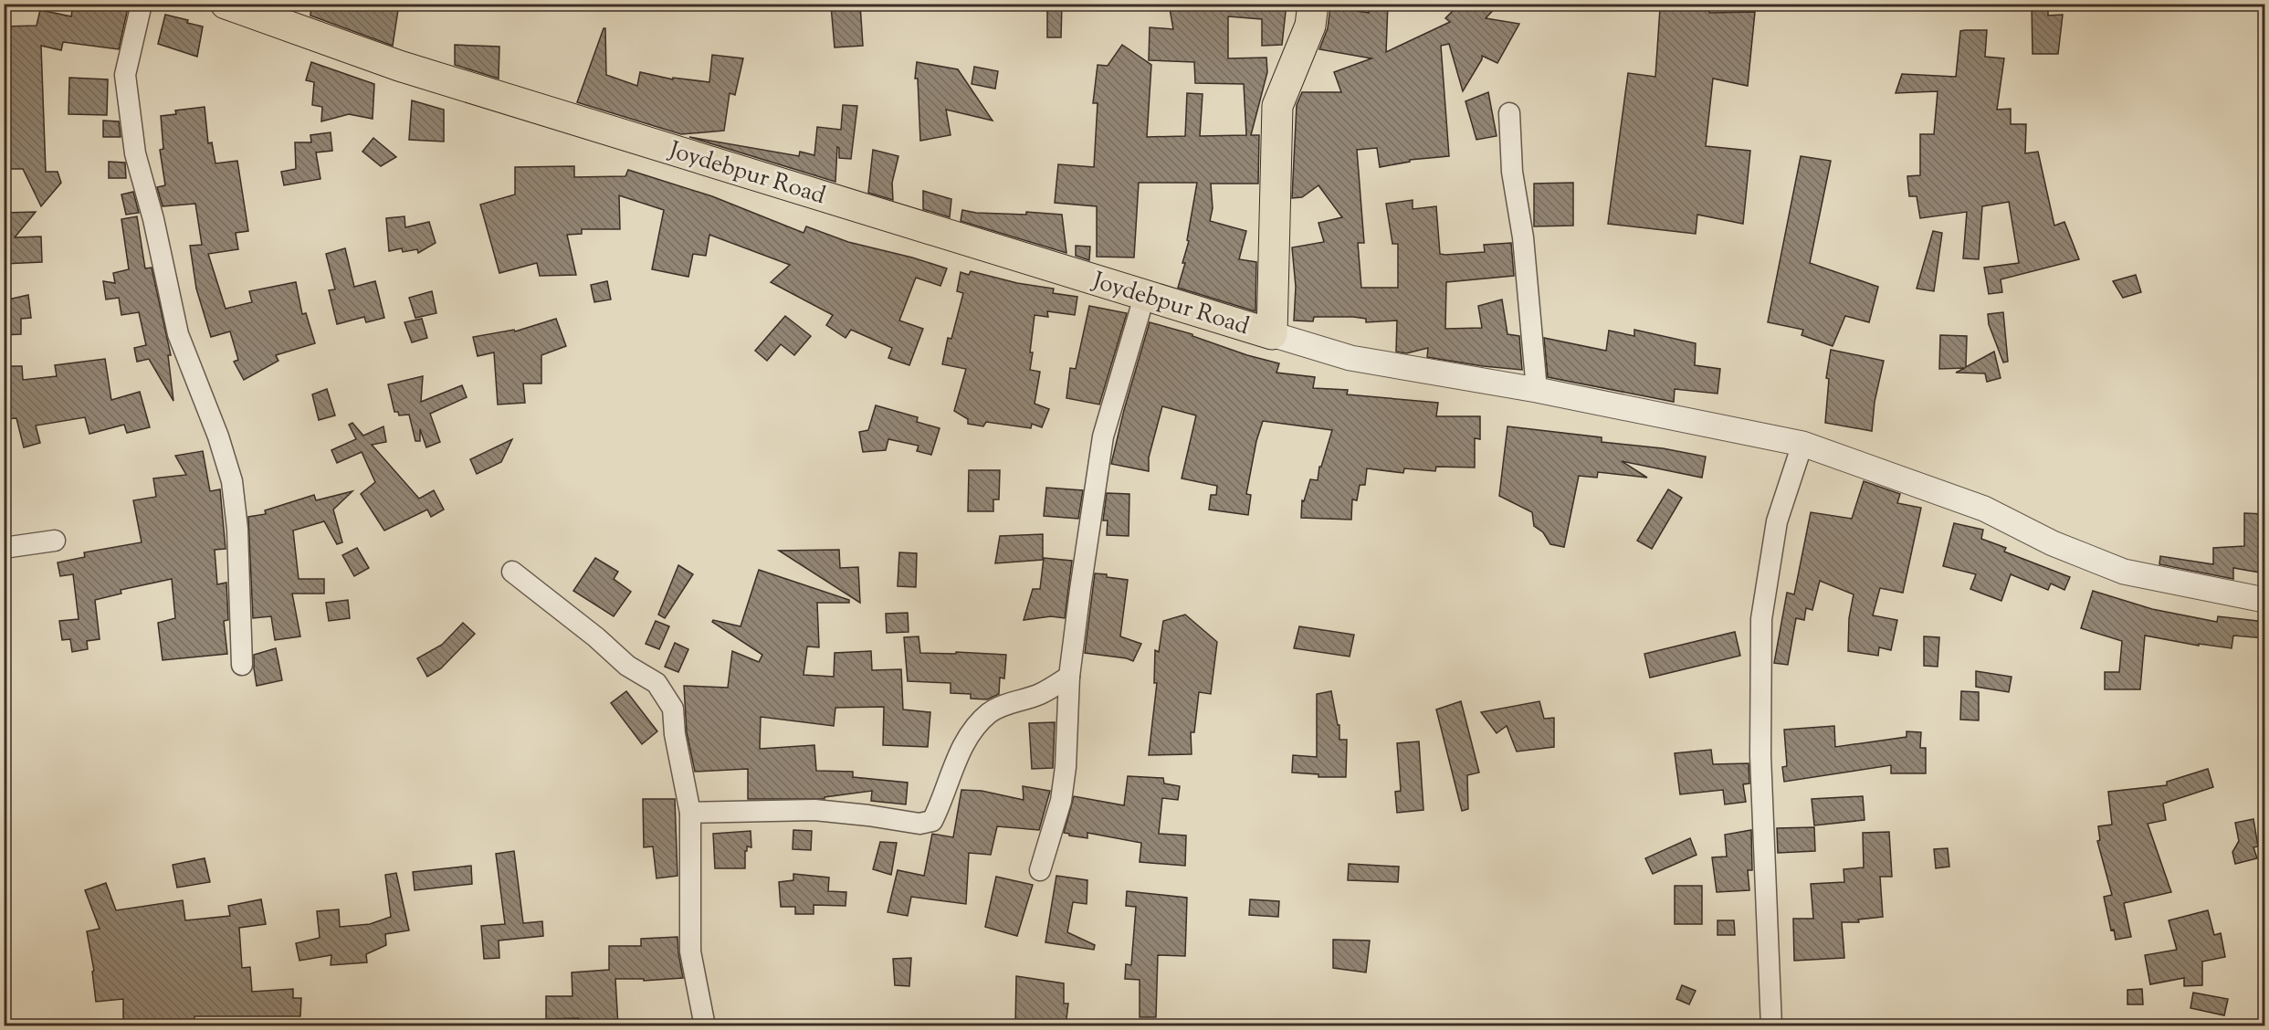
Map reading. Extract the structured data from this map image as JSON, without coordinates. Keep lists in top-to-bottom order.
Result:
{
  "streets": {
    "main road": ["Joydebpur Road"]
  }
}
